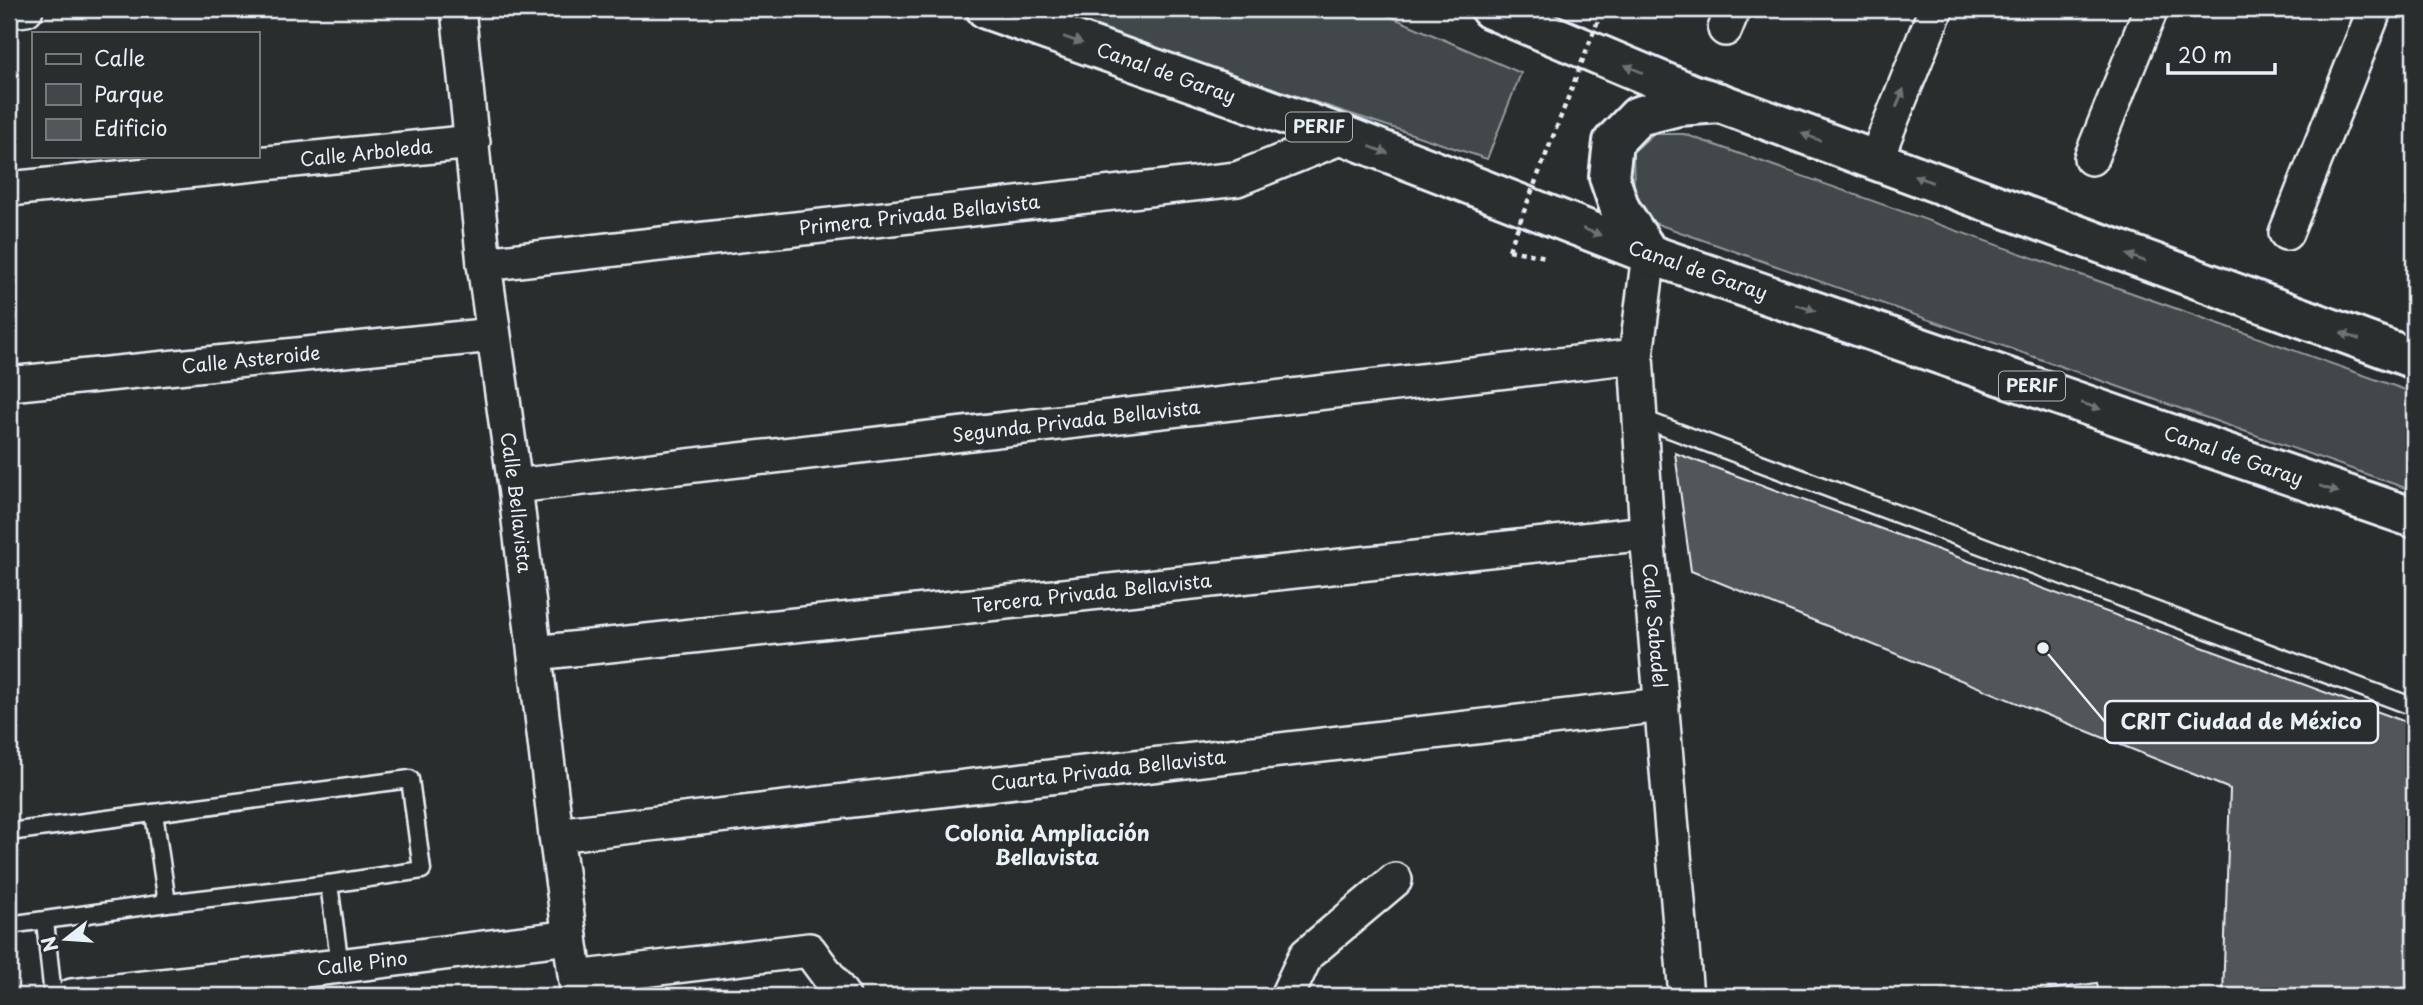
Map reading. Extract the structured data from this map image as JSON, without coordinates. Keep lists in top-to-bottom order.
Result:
{
  "streets": {
    "main road": ["Canal de Garay", "PERIF"],
    "street": [
      "Calle Arboleda",
      "Primera Privada Bellavista",
      "Calle Asteroide",
      "Segunda Privada Bellavista",
      "Calle Bellavista",
      "Tercera Privada Bellavista",
      "Calle Sabadel",
      "Cuarta Privada Bellavista",
      "Calle Pino"
    ]
  },
  "crossings": [
    ["Canal de Garay", "Primera Privada Bellavista"],
    ["Canal de Garay", "Calle Sabadel"],
    ["Calle Arboleda", "Calle Bellavista"],
    ["Primera Privada Bellavista", "Calle Bellavista"],
    ["Calle Asteroide", "Calle Bellavista"],
    ["Segunda Privada Bellavista", "Calle Bellavista"],
    ["Segunda Privada Bellavista", "Calle Sabadel"],
    ["Calle Bellavista", "Tercera Privada Bellavista"],
    ["Calle Bellavista", "Cuarta Privada Bellavista"],
    ["Calle Bellavista", "Calle Pino"],
    ["Tercera Privada Bellavista", "Calle Sabadel"],
    ["Calle Sabadel", "Cuarta Privada Bellavista"]
  ],
  "districts": ["Colonia Ampliación Bellavista"],
  "places": ["CRIT Ciudad de México"],
  "legend": ["Calle", "Parque", "Edificio"],
  "scale_bar": "20 m",
  "north": "left"
}
